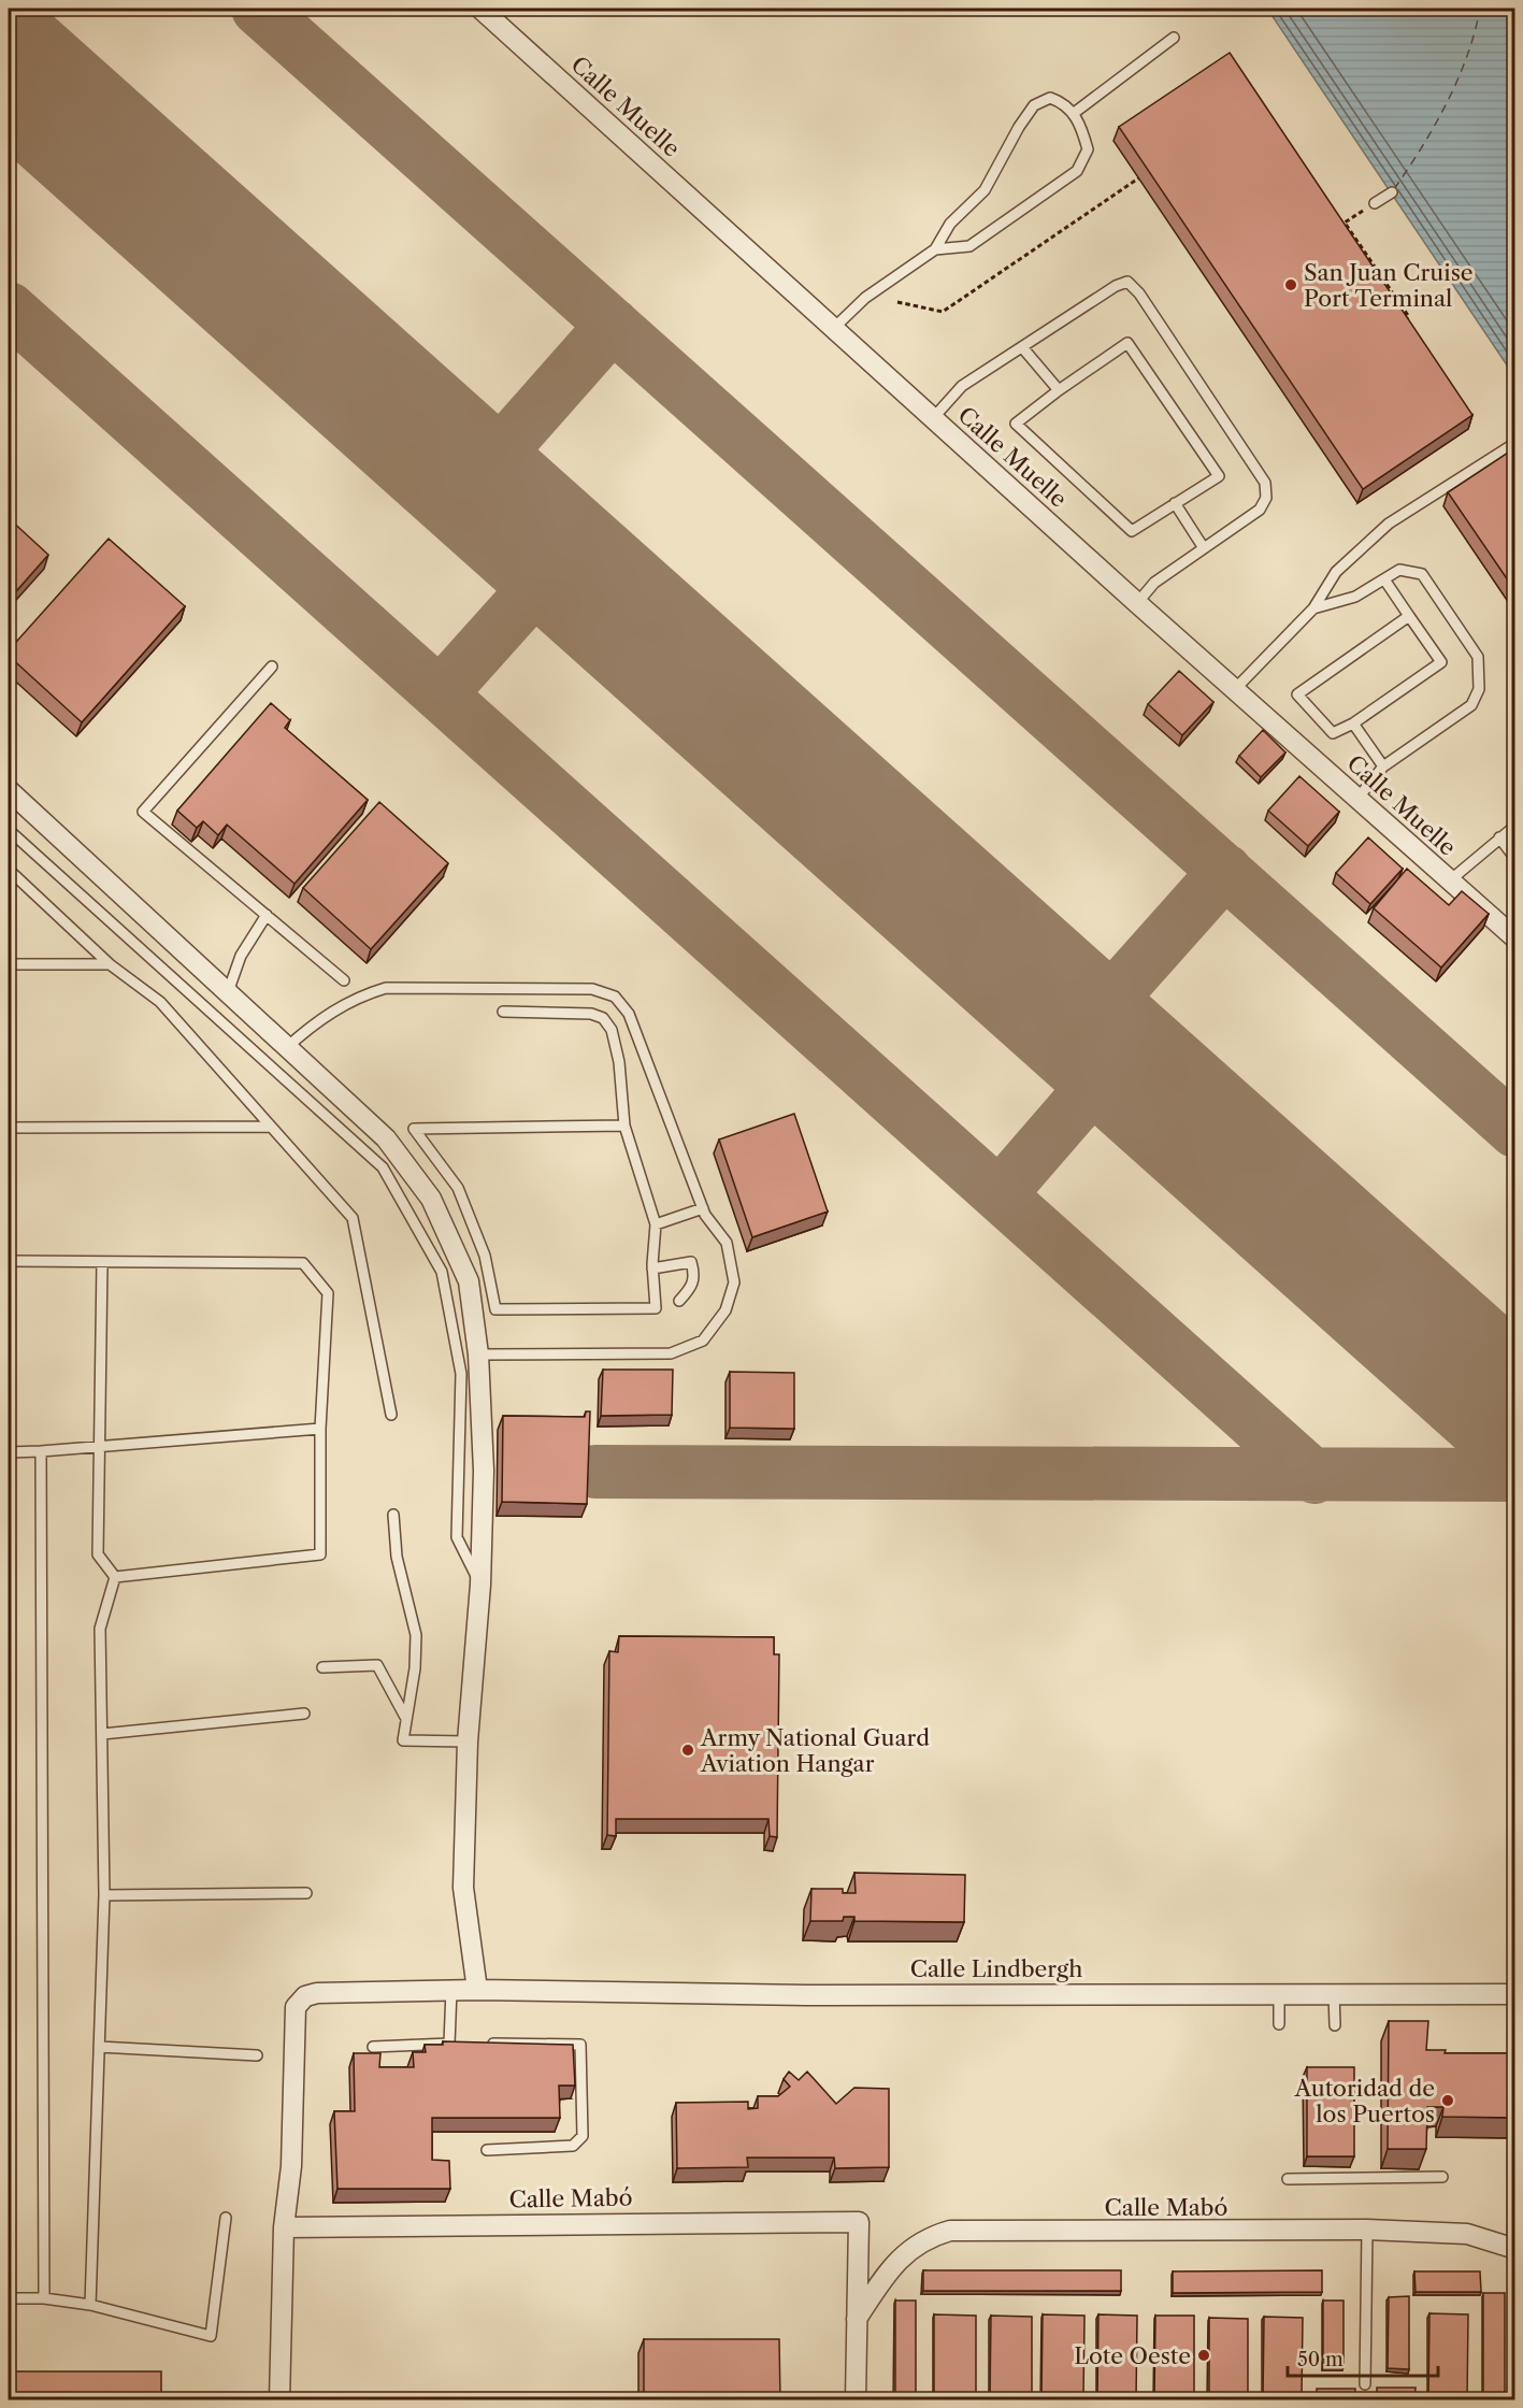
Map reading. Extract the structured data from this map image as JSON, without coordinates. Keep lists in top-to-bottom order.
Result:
{
  "streets": {
    "street": ["Calle Muelle", "Calle Lindbergh", "Calle Mabó"]
  },
  "crossings": [
    ["Calle Lindbergh", "Calle Mabó"]
  ],
  "places": [
    "San Juan Cruise Port Terminal",
    "Army National Guard Aviation Hangar",
    "Autoridad de los Puertos",
    "Lote Oeste"
  ],
  "scale_bar": "50 m"
}
